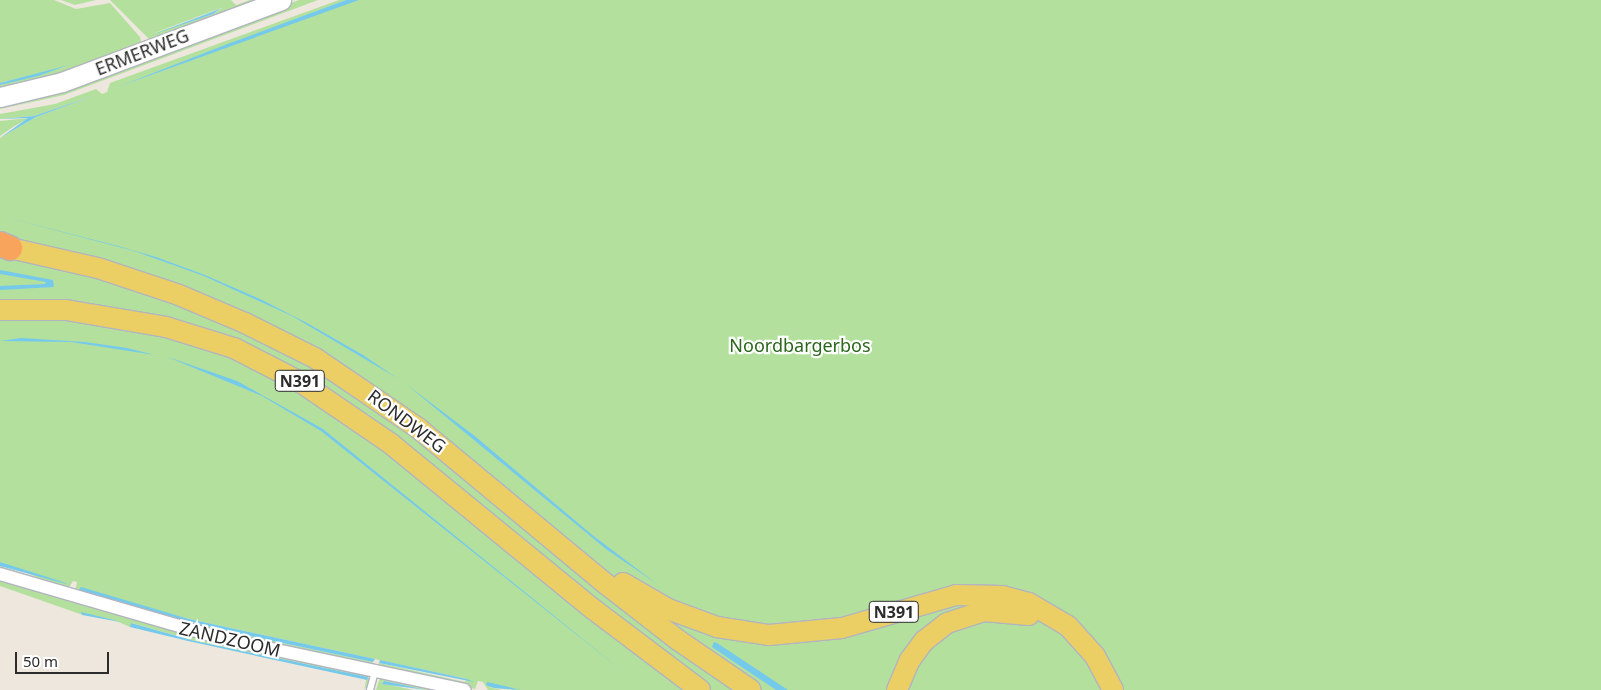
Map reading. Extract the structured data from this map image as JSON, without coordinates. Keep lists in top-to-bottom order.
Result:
{
  "streets": {
    "main road": ["N391", "RONDWEG"],
    "street": ["ERMERWEG", "ZANDZOOM"]
  },
  "crossings": [
    ["N391", "RONDWEG"]
  ],
  "parks": ["Noordbargerbos"],
  "scale_bar": "50 m"
}
